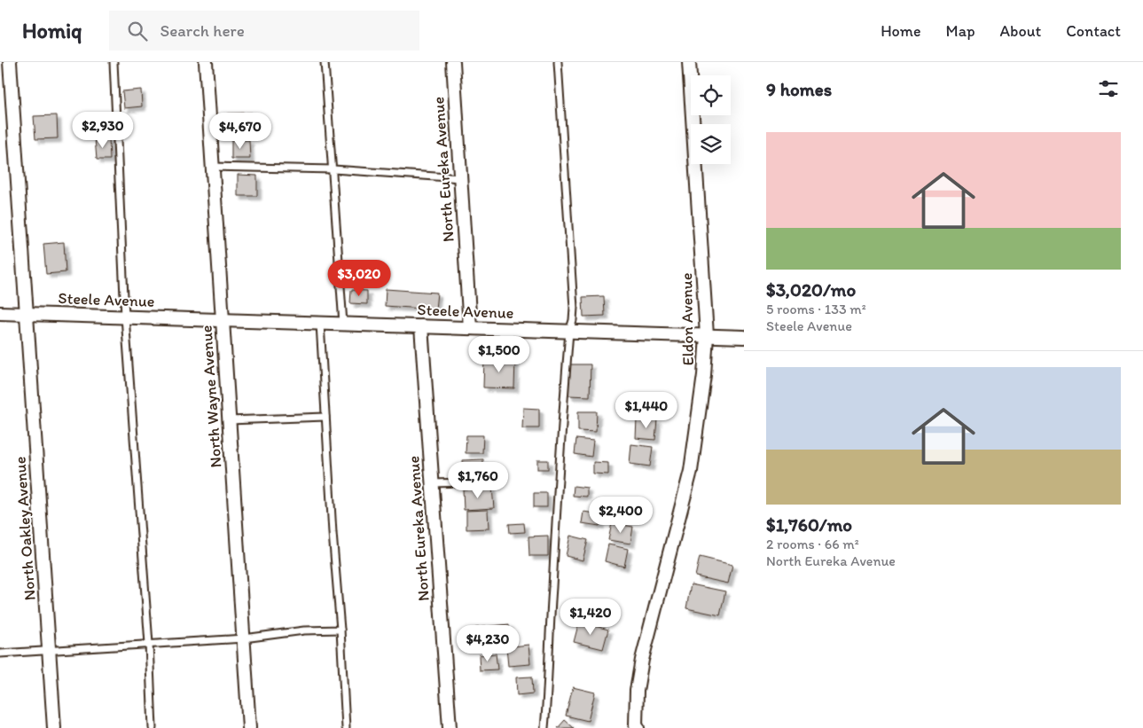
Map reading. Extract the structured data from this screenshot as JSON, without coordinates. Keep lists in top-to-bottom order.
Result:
{
  "streets": {
    "street": [
      "North Eureka Avenue",
      "Steele Avenue",
      "Eldon Avenue",
      "North Wayne Avenue",
      "North Oakley Avenue"
    ]
  },
  "crossings": [
    ["North Eureka Avenue", "Steele Avenue"],
    ["Steele Avenue", "Eldon Avenue"],
    ["Steele Avenue", "North Wayne Avenue"],
    ["Steele Avenue", "North Oakley Avenue"]
  ],
  "page": {
    "header": "Homiq",
    "search": "Search here",
    "nav": [
      "Home",
      "Map",
      "About",
      "Contact"
    ],
    "heading": "9 homes",
    "price": [
      "$2,930",
      "$4,670",
      "$3,020",
      "$1,500",
      "$1,440",
      "$1,760",
      "$2,400",
      "$1,420",
      "$4,230"
    ],
    "list": [
      {
        "name": "$3,020/mo",
        "note": "5 rooms · 133 m² · Steele Avenue"
      },
      {
        "name": "$1,760/mo",
        "note": "2 rooms · 66 m² · North Eureka Avenue"
      }
    ]
  }
}
